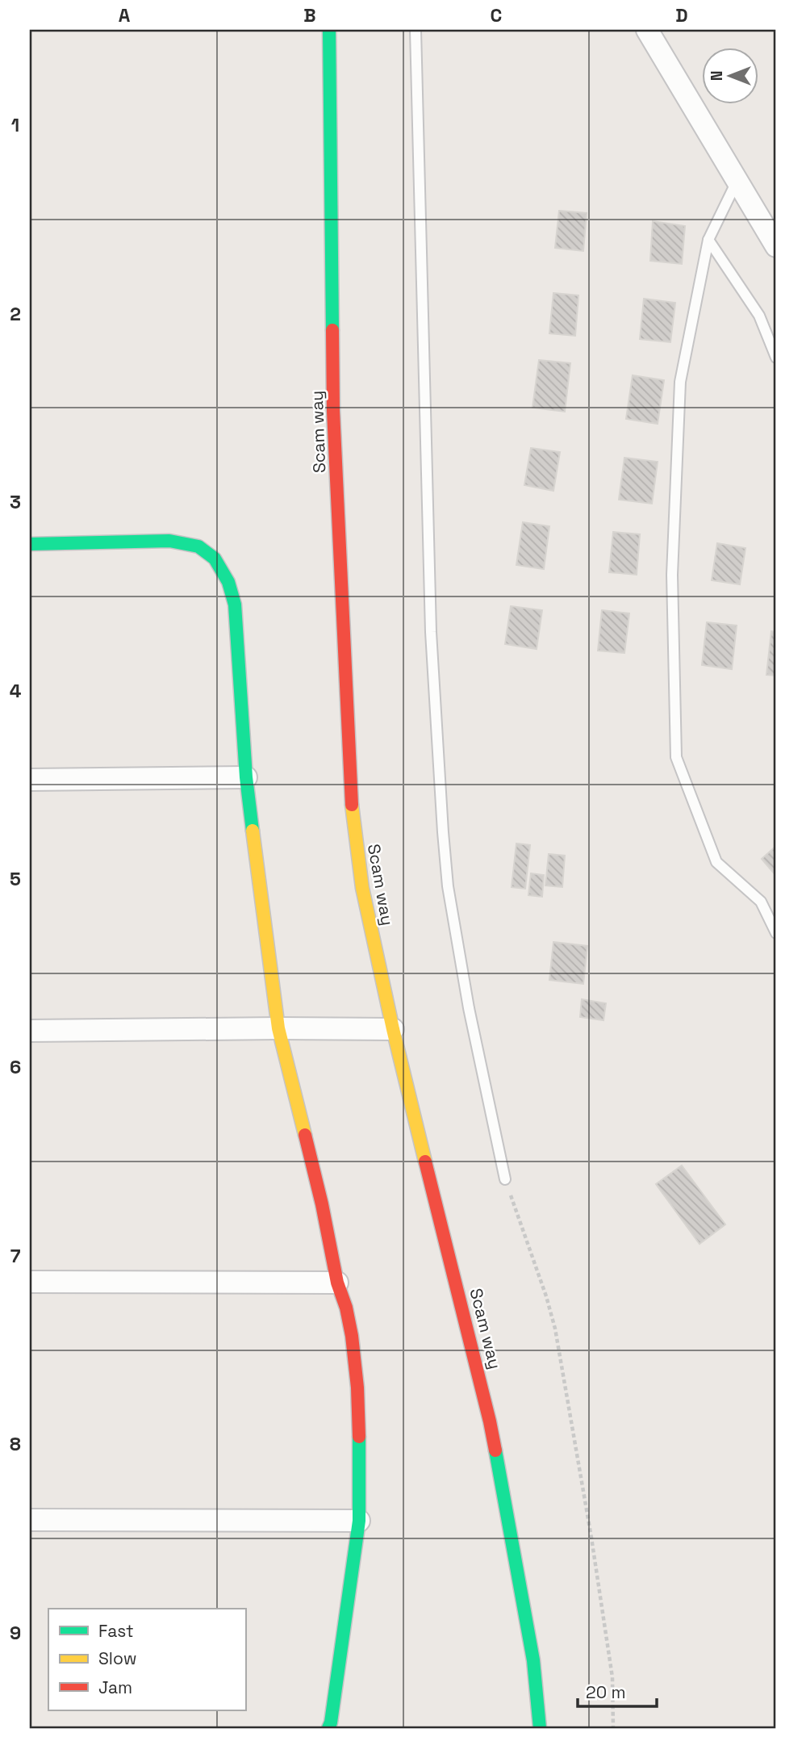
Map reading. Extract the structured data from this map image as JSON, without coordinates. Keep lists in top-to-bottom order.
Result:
{
  "streets": {
    "street": ["Scam way"]
  },
  "legend": ["Fast", "Slow", "Jam"],
  "scale_bar": "20 m",
  "north": "left",
  "grid": {
    "columns": [
      "A",
      "B",
      "C",
      "D"
    ],
    "rows": [
      "1",
      "2",
      "3",
      "4",
      "5",
      "6",
      "7",
      "8",
      "9"
    ]
  }
}
